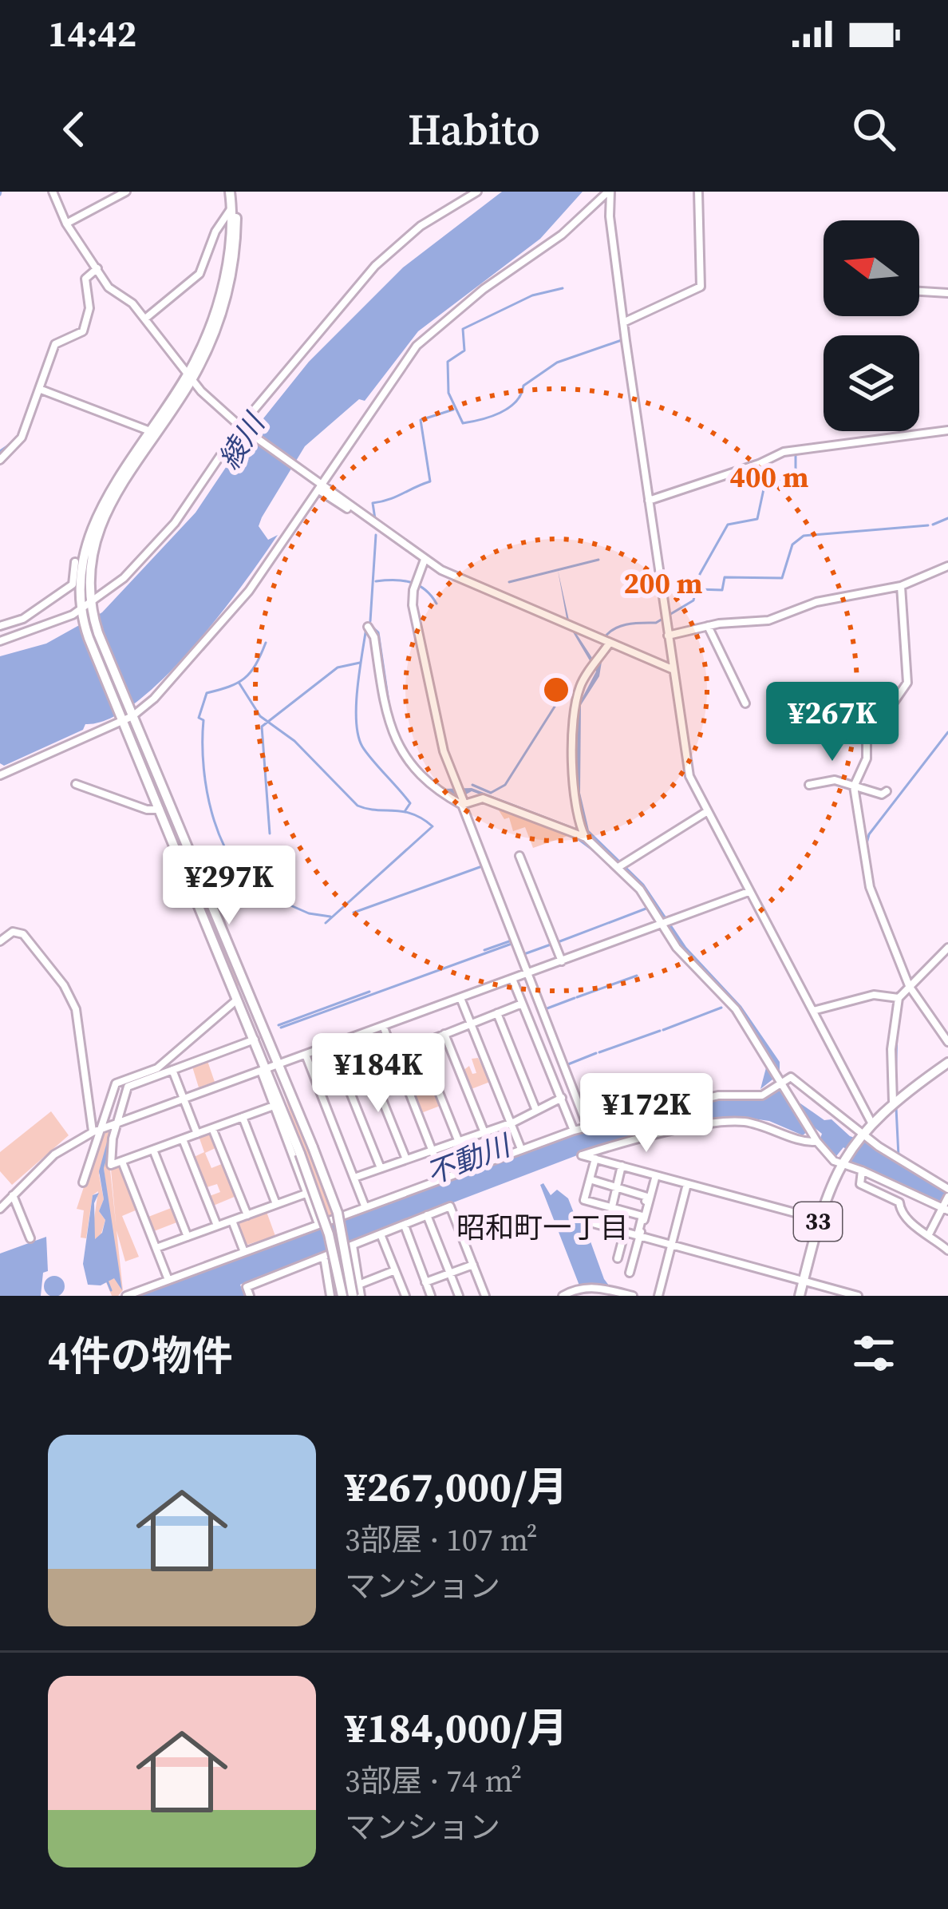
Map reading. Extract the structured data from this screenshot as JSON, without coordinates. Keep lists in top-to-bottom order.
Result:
{
  "streets": {
    "main road": ["33"]
  },
  "districts": ["昭和町一丁目"],
  "water": ["綾川", "不動川"],
  "north": "left",
  "page": {
    "status": "14:42",
    "header": "Habito",
    "price": [
      "¥267K",
      "¥297K",
      "¥184K",
      "¥172K"
    ],
    "heading": "4件の物件",
    "list": [
      {
        "name": "¥267,000/月",
        "note": "3部屋 · 107 m² · マンション"
      },
      {
        "name": "¥184,000/月",
        "note": "3部屋 · 74 m² · マンション"
      }
    ]
  },
  "rings": ["400 m", "200 m"]
}
